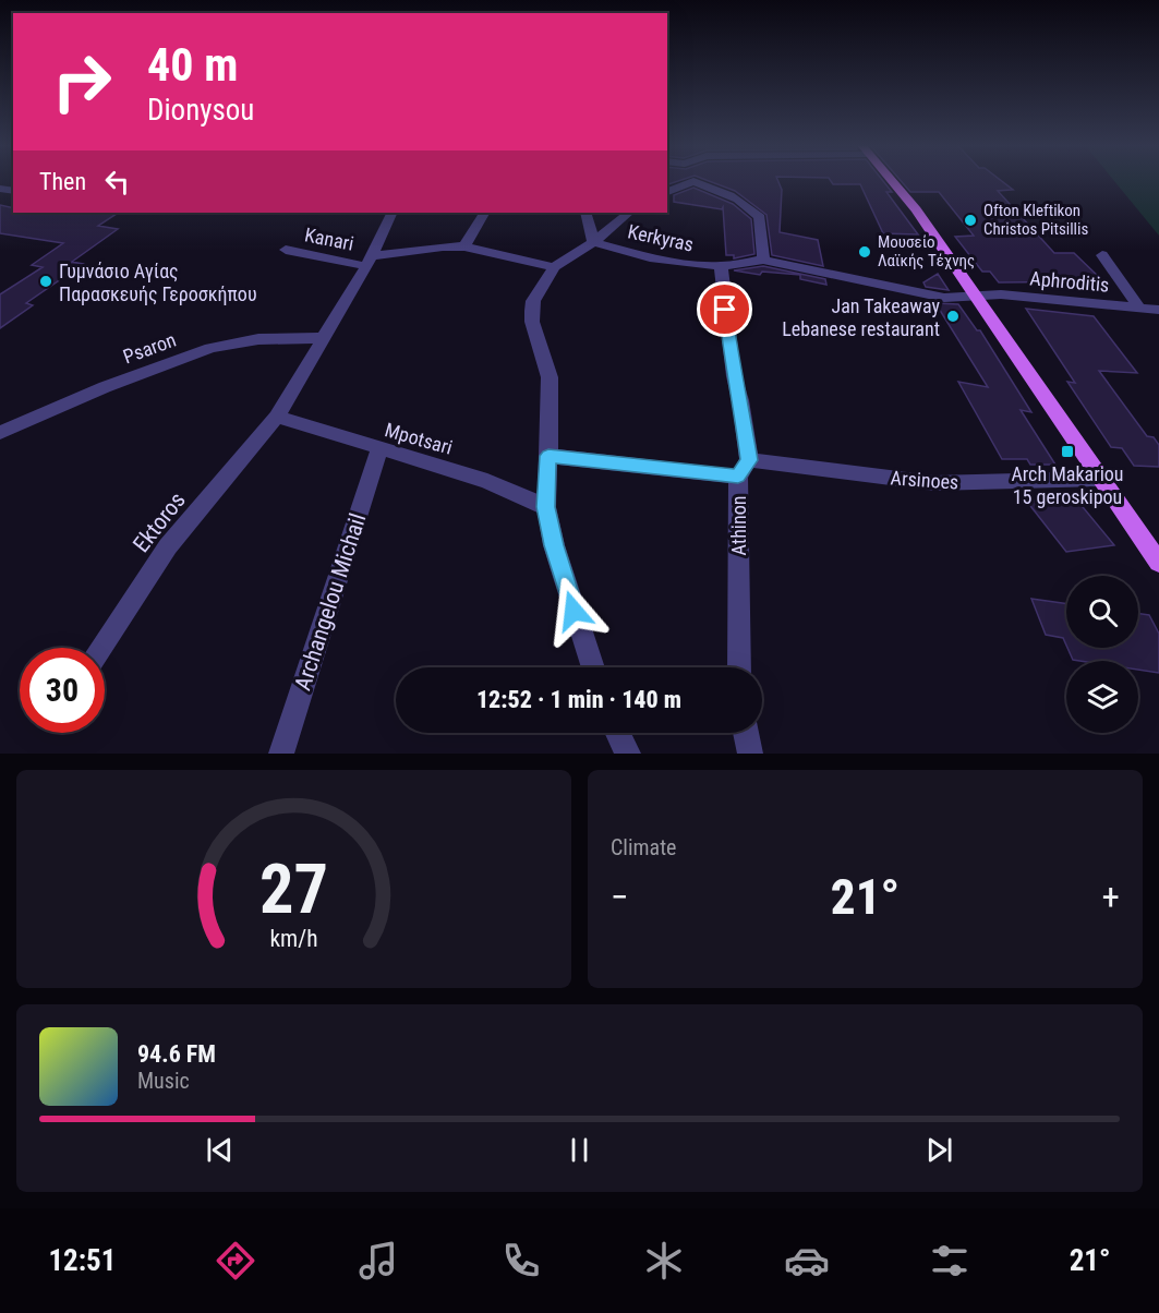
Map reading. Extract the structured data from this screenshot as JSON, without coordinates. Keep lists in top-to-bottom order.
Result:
{
  "streets": {
    "street": [
      "Kerkyras",
      "Kanari",
      "Aphroditis",
      "Psaron",
      "Mpotsari",
      "Arsinoes",
      "Ektoros",
      "Athinon",
      "Archangelou Michail"
    ]
  },
  "crossings": [
    ["Kanari", "Ektoros"],
    ["Psaron", "Ektoros"],
    ["Mpotsari", "Ektoros"],
    ["Mpotsari", "Archangelou Michail"],
    ["Arsinoes", "Athinon"]
  ],
  "places": {
    "other": [
      "Ofton Kleftikon Christos Pitsillis",
      "Μουσείο Λαϊκής Τέχνης",
      "Γυμνάσιο Αγίας Παρασκευής Γεροσκήπου",
      "Jan Takeaway Lebanese restaurant"
    ],
    "transit": ["Arch Makariou 15 geroskipou"]
  },
  "page": {
    "turn": ["40 m", "Dionysou"],
    "then": "Then",
    "limit": "30",
    "trip": "12:52 · 1 min · 140 m",
    "tile": "Climate",
    "heat": ["−", "21°", "+"],
    "song": ["94.6 FM", "Music"],
    "tabs": ["12:51", "21°"],
    "gauge": ["27", "km/h"]
  }
}
